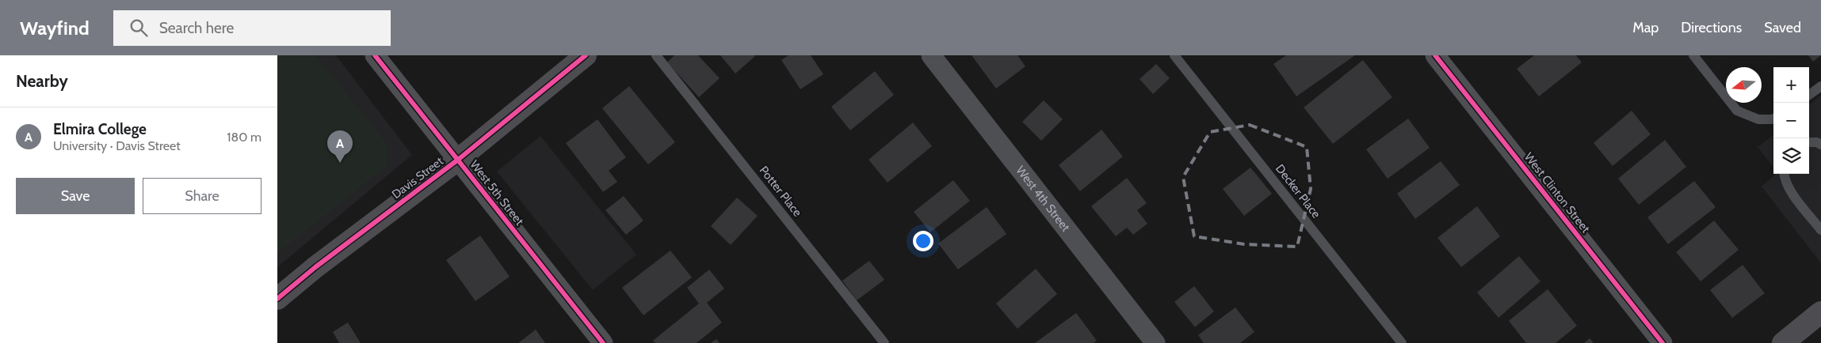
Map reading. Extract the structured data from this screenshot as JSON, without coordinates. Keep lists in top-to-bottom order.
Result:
{
  "streets": {
    "street": [
      "Davis Street",
      "West 5th Street",
      "West Clinton Street",
      "West 4th Street"
    ],
    "lane": ["Potter Place", "Decker Place"]
  },
  "crossings": [
    ["Davis Street", "West 5th Street"]
  ],
  "north": "left",
  "page": {
    "header": "Wayfind",
    "search": "Search here",
    "nav": ["Map", "Directions", "Saved"],
    "heading": "Nearby",
    "map_buttons": ["+", "−"],
    "list": [
      {
        "mark": "A",
        "name": "Elmira College",
        "note": "University · Davis Street",
        "value": "180 m"
      }
    ],
    "pins": "A",
    "buttons": ["Save", "Share"]
  }
}
